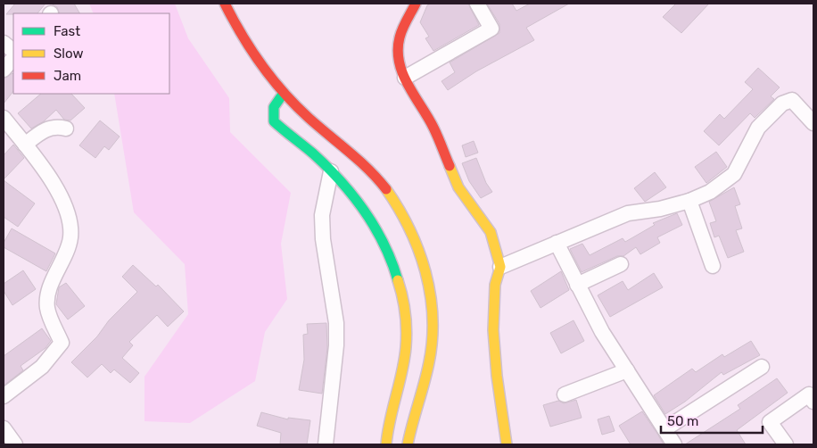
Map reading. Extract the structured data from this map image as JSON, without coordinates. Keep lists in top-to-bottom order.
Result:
{
  "legend": ["Fast", "Slow", "Jam"],
  "scale_bar": "50 m"
}
